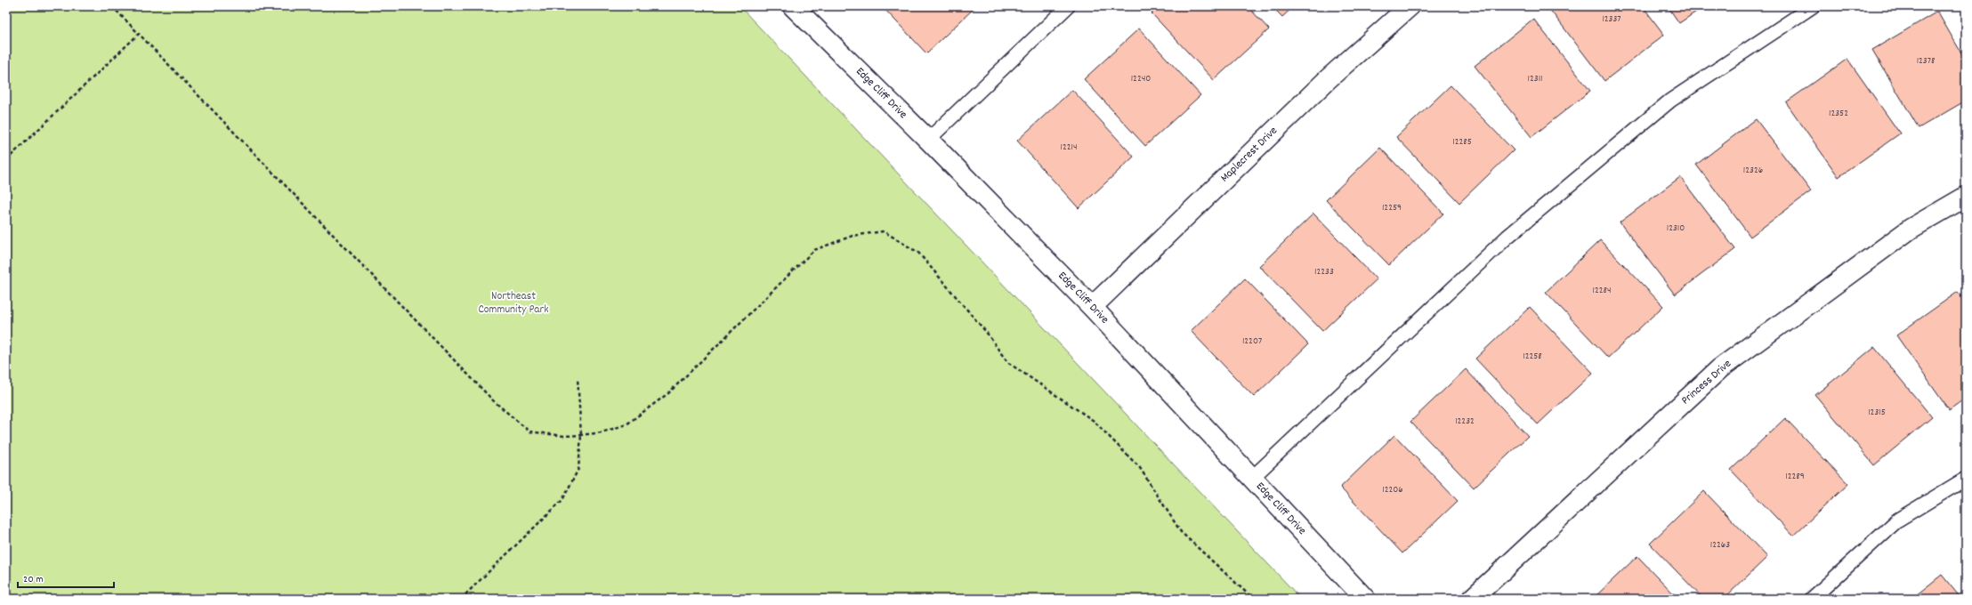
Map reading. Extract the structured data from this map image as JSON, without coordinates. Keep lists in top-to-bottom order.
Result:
{
  "streets": {
    "street": ["Edge Cliff Drive", "Maplecrest Drive", "Princess Drive"]
  },
  "crossings": [
    ["Edge Cliff Drive", "Maplecrest Drive"]
  ],
  "parks": ["Northeast Community Park"],
  "house_numbers": [
    "12337",
    "12378",
    "12240",
    "12311",
    "12352",
    "12285",
    "12214",
    "12326",
    "12259",
    "12310",
    "12233",
    "12284",
    "12207",
    "12258",
    "12315",
    "12232",
    "12289",
    "12206",
    "12263"
  ],
  "scale_bar": "20 m"
}
